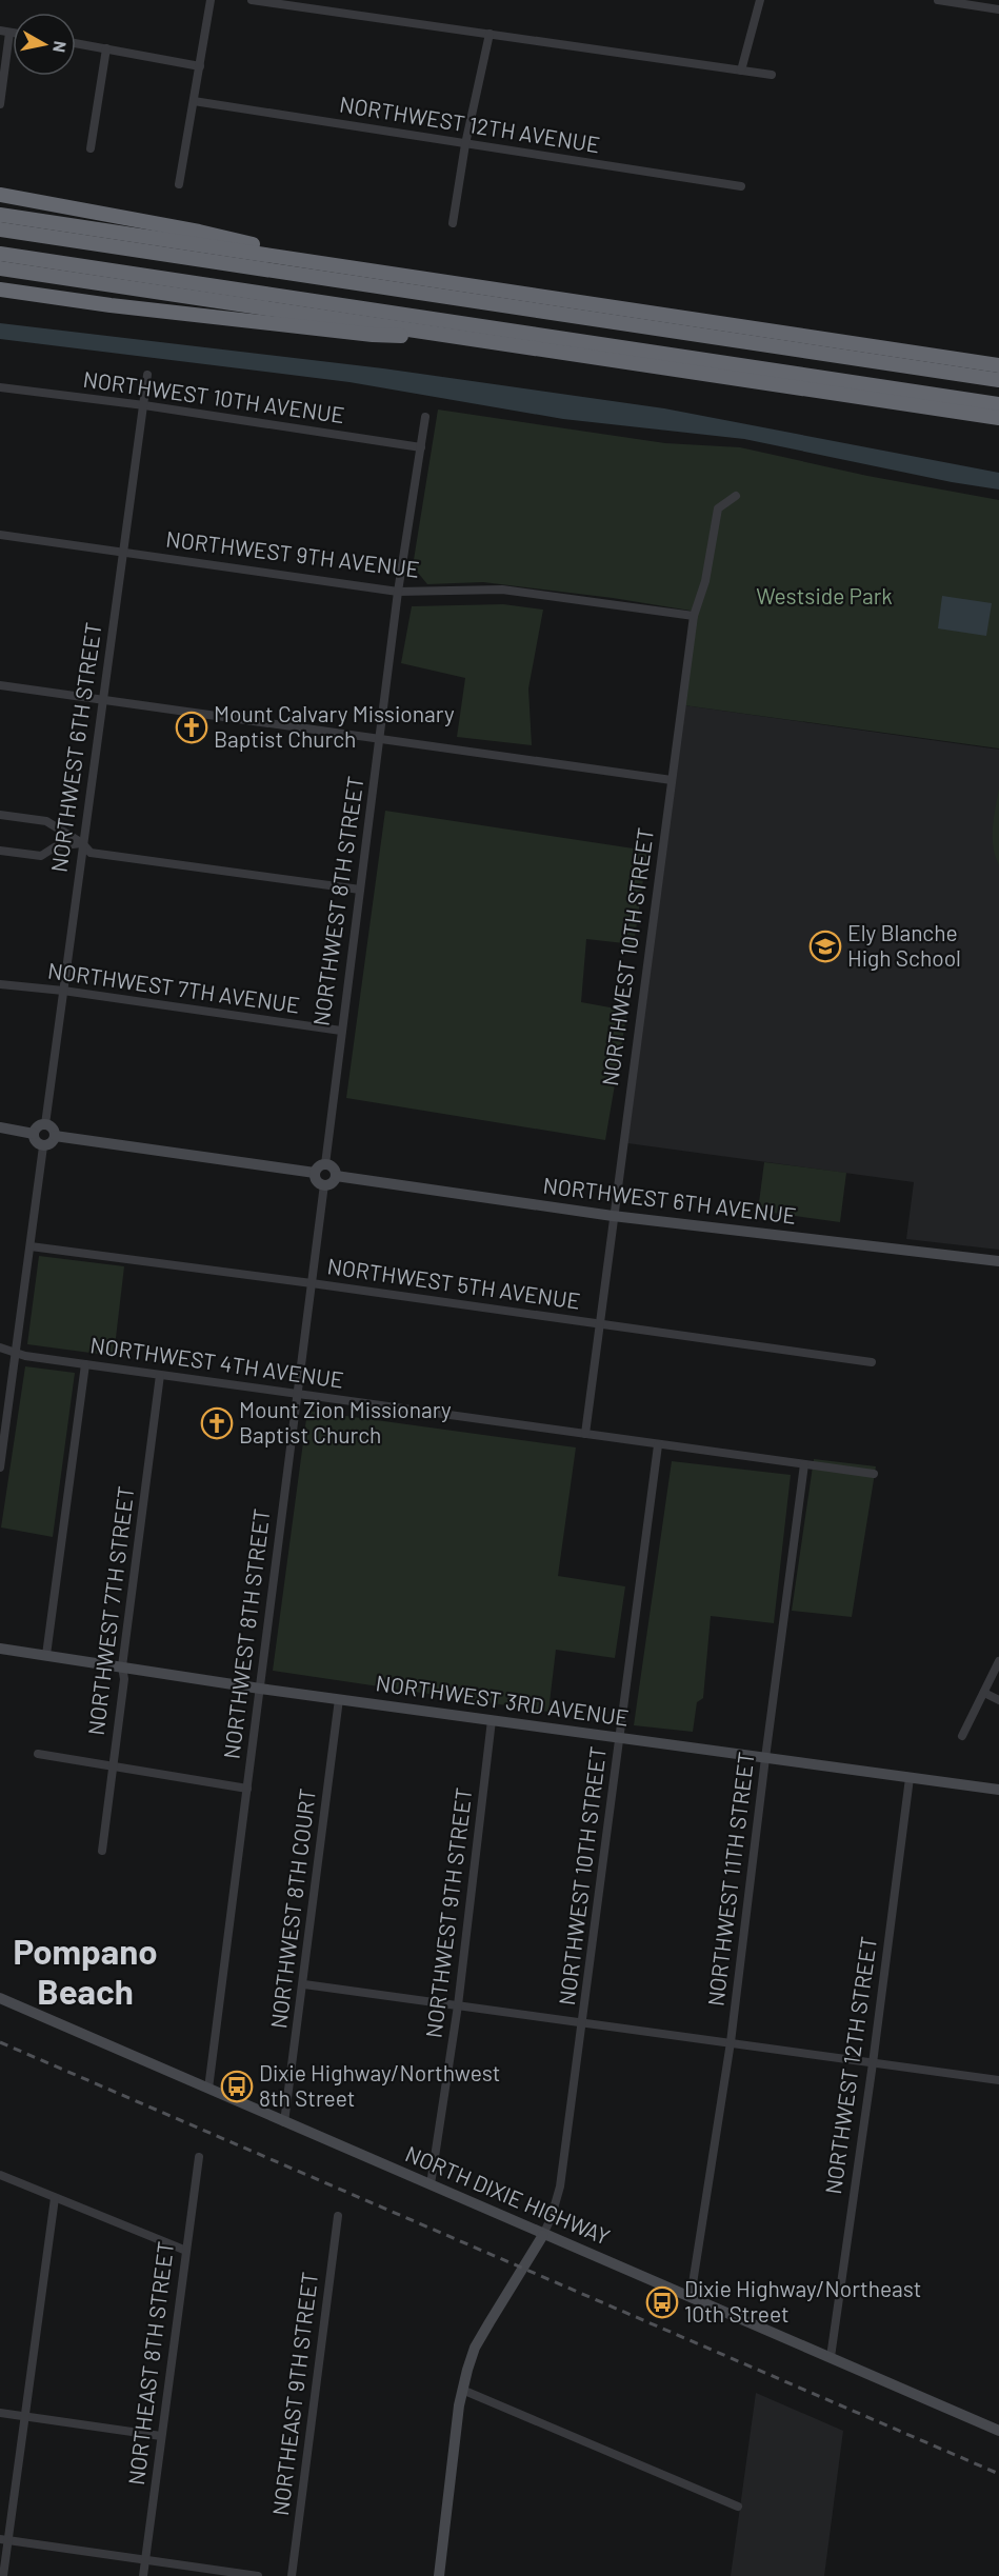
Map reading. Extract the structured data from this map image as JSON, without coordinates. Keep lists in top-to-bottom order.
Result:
{
  "streets": {
    "street": [
      "NORTHWEST 12TH AVENUE",
      "NORTHWEST 10TH AVENUE",
      "NORTHWEST 9TH AVENUE",
      "NORTHWEST 6TH STREET",
      "NORTHWEST 8TH STREET",
      "NORTHWEST 10TH STREET",
      "NORTHWEST 7TH AVENUE",
      "NORTHWEST 6TH AVENUE",
      "NORTHWEST 5TH AVENUE",
      "NORTHWEST 4TH AVENUE",
      "NORTHWEST 7TH STREET",
      "NORTHWEST 3RD AVENUE",
      "NORTHWEST 11TH STREET",
      "NORTHWEST 8TH COURT",
      "NORTHWEST 9TH STREET",
      "NORTHWEST 12TH STREET",
      "NORTH DIXIE HIGHWAY",
      "NORTHEAST 8TH STREET",
      "NORTHEAST 9TH STREET"
    ]
  },
  "crossings": [
    ["NORTHWEST 10TH AVENUE", "NORTHWEST 6TH STREET"],
    ["NORTHWEST 10TH AVENUE", "NORTHWEST 8TH STREET"],
    ["NORTHWEST 9TH AVENUE", "NORTHWEST 6TH STREET"],
    ["NORTHWEST 9TH AVENUE", "NORTHWEST 8TH STREET"],
    ["NORTHWEST 9TH AVENUE", "NORTHWEST 10TH STREET"],
    ["NORTHWEST 6TH STREET", "NORTHWEST 7TH AVENUE"],
    ["NORTHWEST 8TH STREET", "NORTHWEST 7TH AVENUE"],
    ["NORTHWEST 8TH STREET", "NORTHWEST 6TH AVENUE"],
    ["NORTHWEST 8TH STREET", "NORTHWEST 5TH AVENUE"],
    ["NORTHWEST 8TH STREET", "NORTHWEST 4TH AVENUE"],
    ["NORTHWEST 8TH STREET", "NORTHWEST 3RD AVENUE"],
    ["NORTHWEST 8TH STREET", "NORTH DIXIE HIGHWAY"],
    ["NORTHWEST 10TH STREET", "NORTHWEST 6TH AVENUE"],
    ["NORTHWEST 10TH STREET", "NORTHWEST 5TH AVENUE"],
    ["NORTHWEST 10TH STREET", "NORTHWEST 4TH AVENUE"],
    ["NORTHWEST 10TH STREET", "NORTHWEST 3RD AVENUE"],
    ["NORTHWEST 10TH STREET", "NORTH DIXIE HIGHWAY"],
    ["NORTHWEST 4TH AVENUE", "NORTHWEST 7TH STREET"],
    ["NORTHWEST 4TH AVENUE", "NORTHWEST 11TH STREET"],
    ["NORTHWEST 7TH STREET", "NORTHWEST 3RD AVENUE"],
    ["NORTHWEST 3RD AVENUE", "NORTHWEST 11TH STREET"],
    ["NORTHWEST 3RD AVENUE", "NORTHWEST 8TH COURT"],
    ["NORTHWEST 3RD AVENUE", "NORTHWEST 9TH STREET"],
    ["NORTHWEST 3RD AVENUE", "NORTHWEST 12TH STREET"],
    ["NORTHWEST 11TH STREET", "NORTH DIXIE HIGHWAY"],
    ["NORTHWEST 8TH COURT", "NORTH DIXIE HIGHWAY"],
    ["NORTHWEST 9TH STREET", "NORTH DIXIE HIGHWAY"],
    ["NORTHWEST 12TH STREET", "NORTH DIXIE HIGHWAY"]
  ],
  "districts": ["Pompano Beach"],
  "parks": ["Westside Park"],
  "places": {
    "church": ["Mount Calvary Missionary Baptist Church", "Mount Zion Missionary Baptist Church"],
    "school or university": ["Ely Blanche High School"],
    "bus stop": ["Dixie Highway/Northwest 8th Street", "Dixie Highway/Northeast 10th Street"]
  },
  "north": "right"
}
